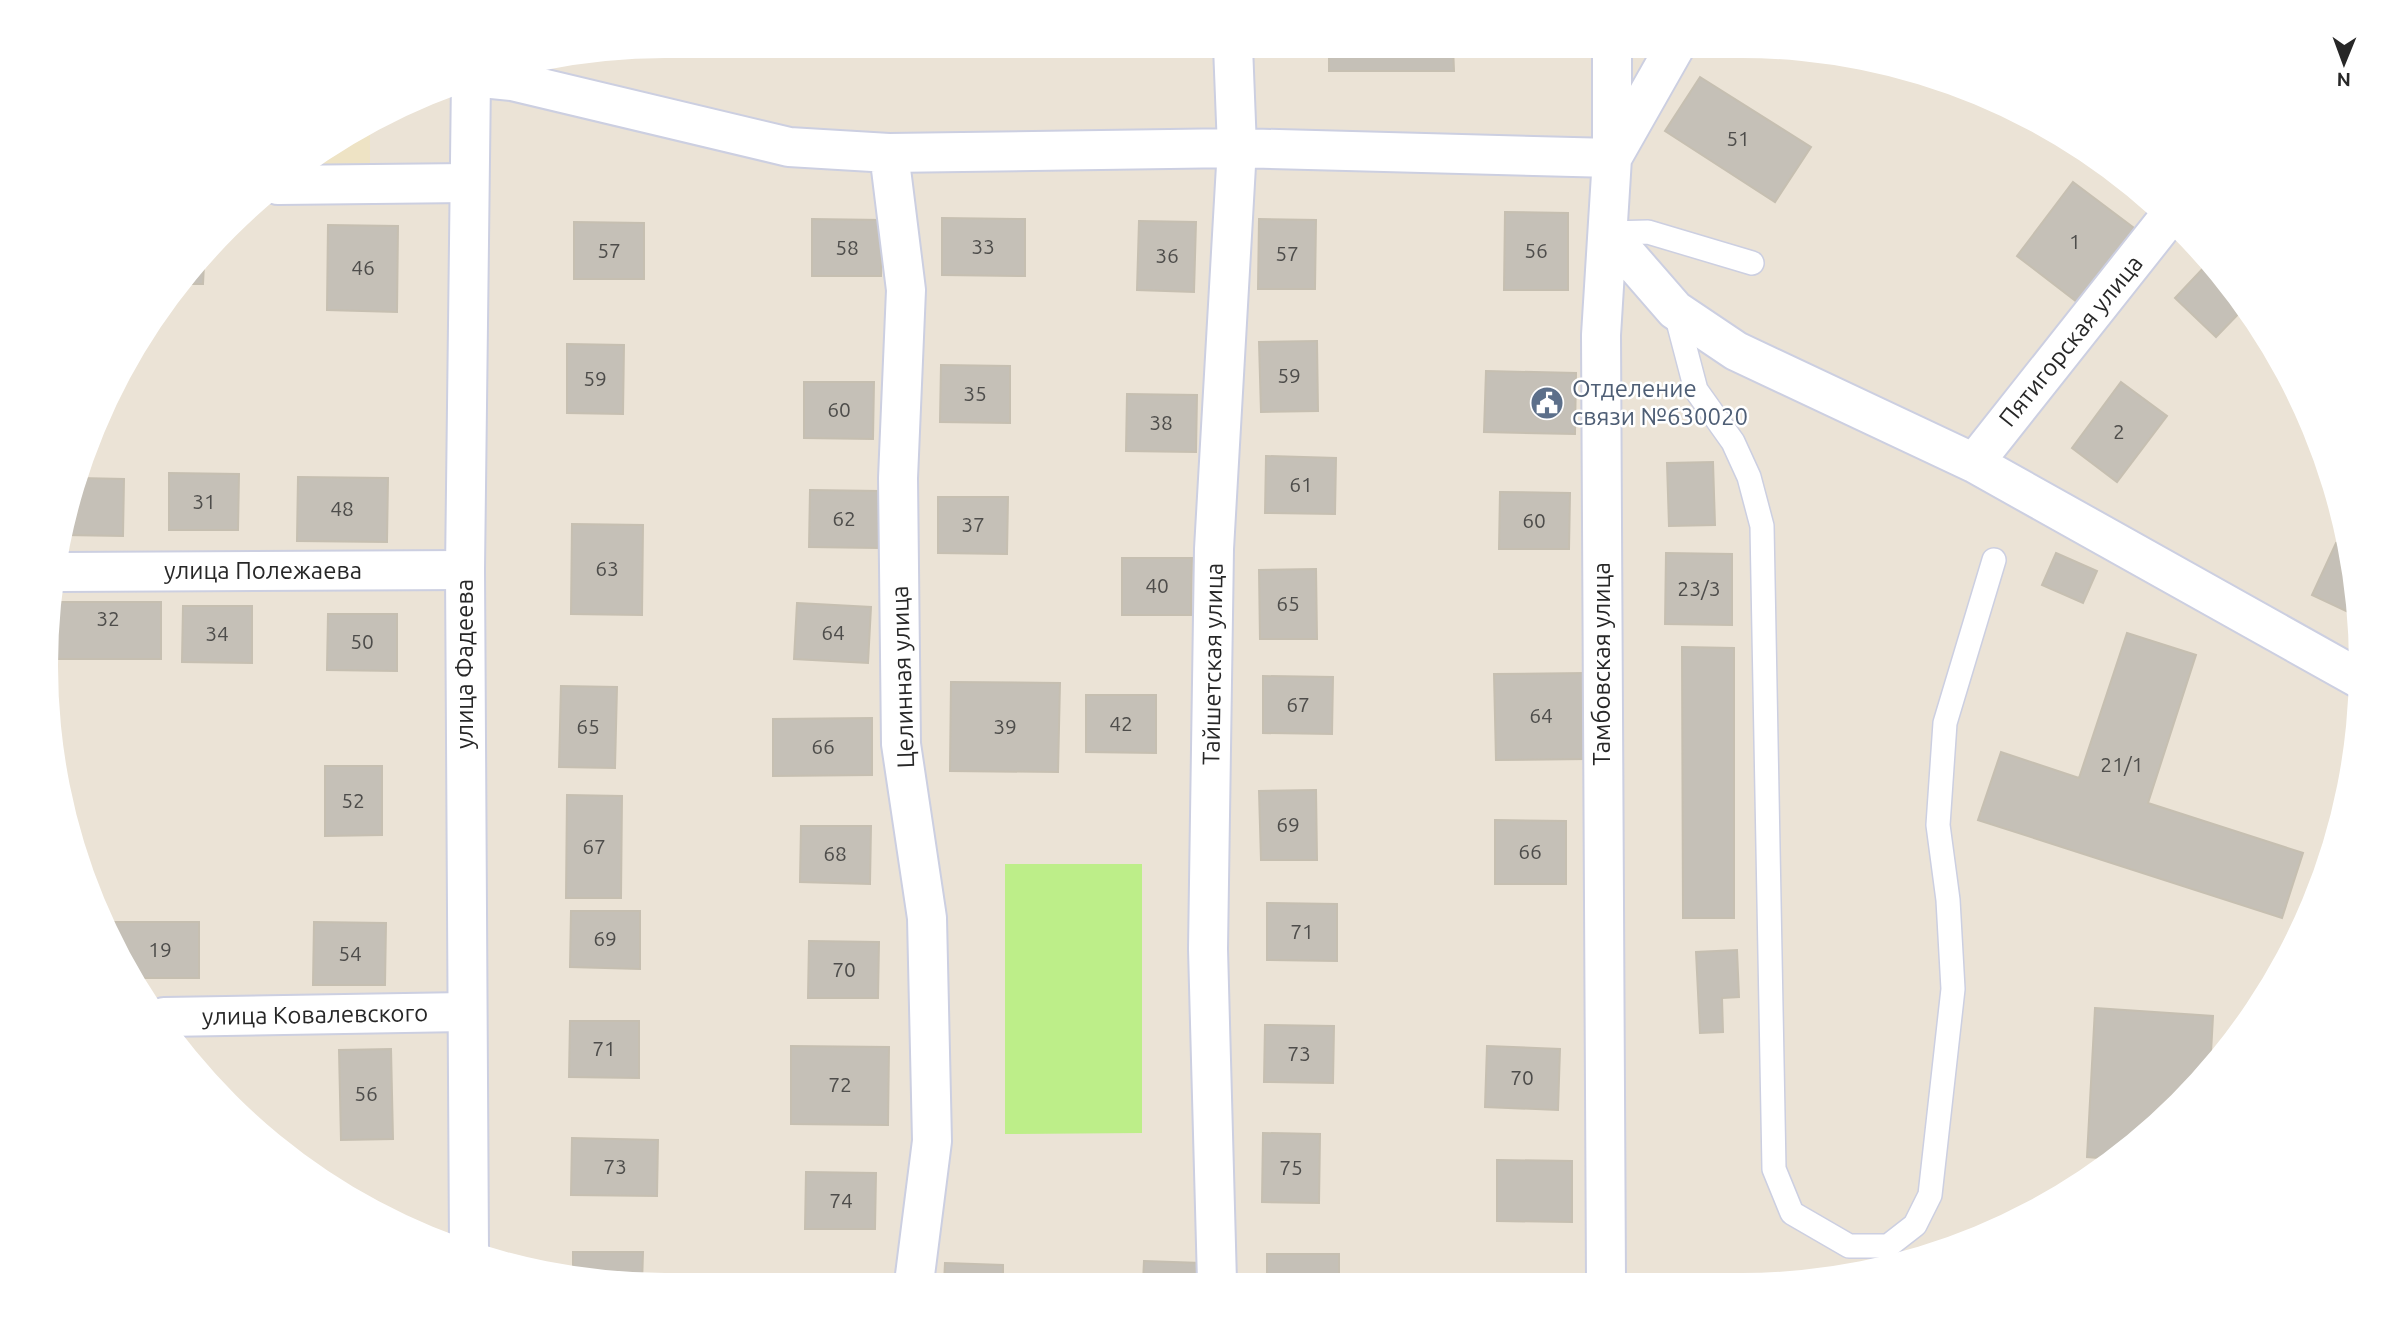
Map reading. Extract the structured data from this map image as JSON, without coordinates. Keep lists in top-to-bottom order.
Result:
{
  "streets": {
    "street": [
      "Пятигорская улица",
      "улица Полежаева",
      "улица Фадеева",
      "Тайшетская улица",
      "Тамбовская улица",
      "Целинная улица",
      "улица Ковалевского"
    ]
  },
  "crossings": [
    ["улица Полежаева", "улица Фадеева"],
    ["улица Фадеева", "улица Ковалевского"]
  ],
  "places": {
    "public building": ["Отделение связи №630020"]
  },
  "house_numbers": [
    "51",
    "1",
    "33",
    "58",
    "57",
    "56",
    "57",
    "36",
    "46",
    "59",
    "59",
    "35",
    "60",
    "38",
    "2",
    "61",
    "31",
    "48",
    "62",
    "60",
    "37",
    "63",
    "40",
    "23/3",
    "65",
    "32",
    "64",
    "34",
    "50",
    "67",
    "64",
    "42",
    "65",
    "39",
    "66",
    "21/1",
    "52",
    "69",
    "67",
    "66",
    "68",
    "71",
    "69",
    "19",
    "54",
    "70",
    "71",
    "73",
    "70",
    "72",
    "56",
    "73",
    "75",
    "74"
  ],
  "north": "bottom"
}
